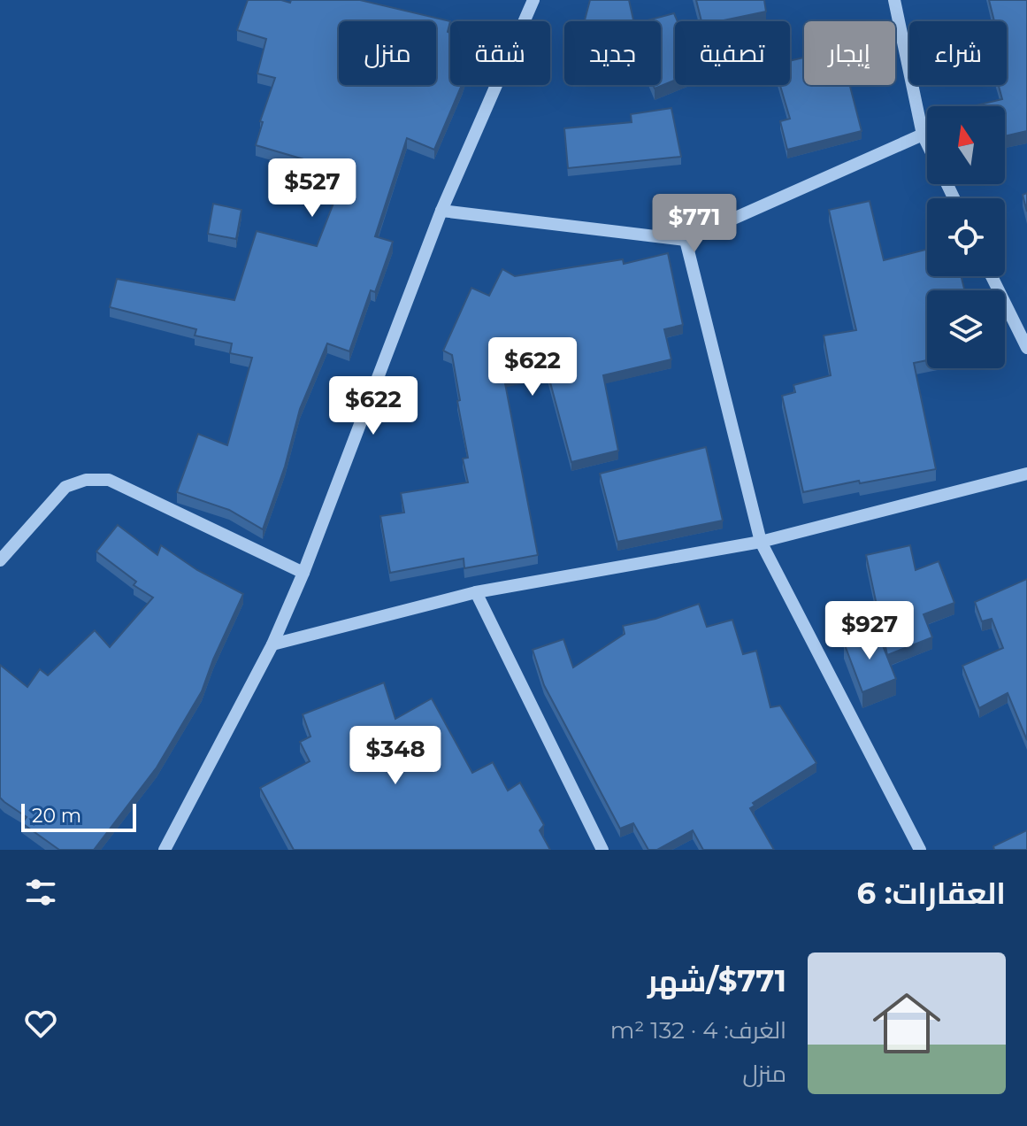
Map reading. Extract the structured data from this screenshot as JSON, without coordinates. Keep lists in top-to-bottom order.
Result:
{
  "scale_bar": "20 m",
  "north": "top",
  "page": {
    "chip": [
      "شراء",
      "إيجار",
      "تصفية",
      "جديد",
      "شقة",
      "منزل"
    ],
    "price": [
      "$527",
      "$771",
      "$622",
      "$622",
      "$927",
      "$348"
    ],
    "scale": "20 m",
    "heading": "العقارات: 6",
    "list": [
      {
        "name": "$771/شهر",
        "note": "الغرف: 4 · 132 m² · منزل"
      }
    ]
  }
}
